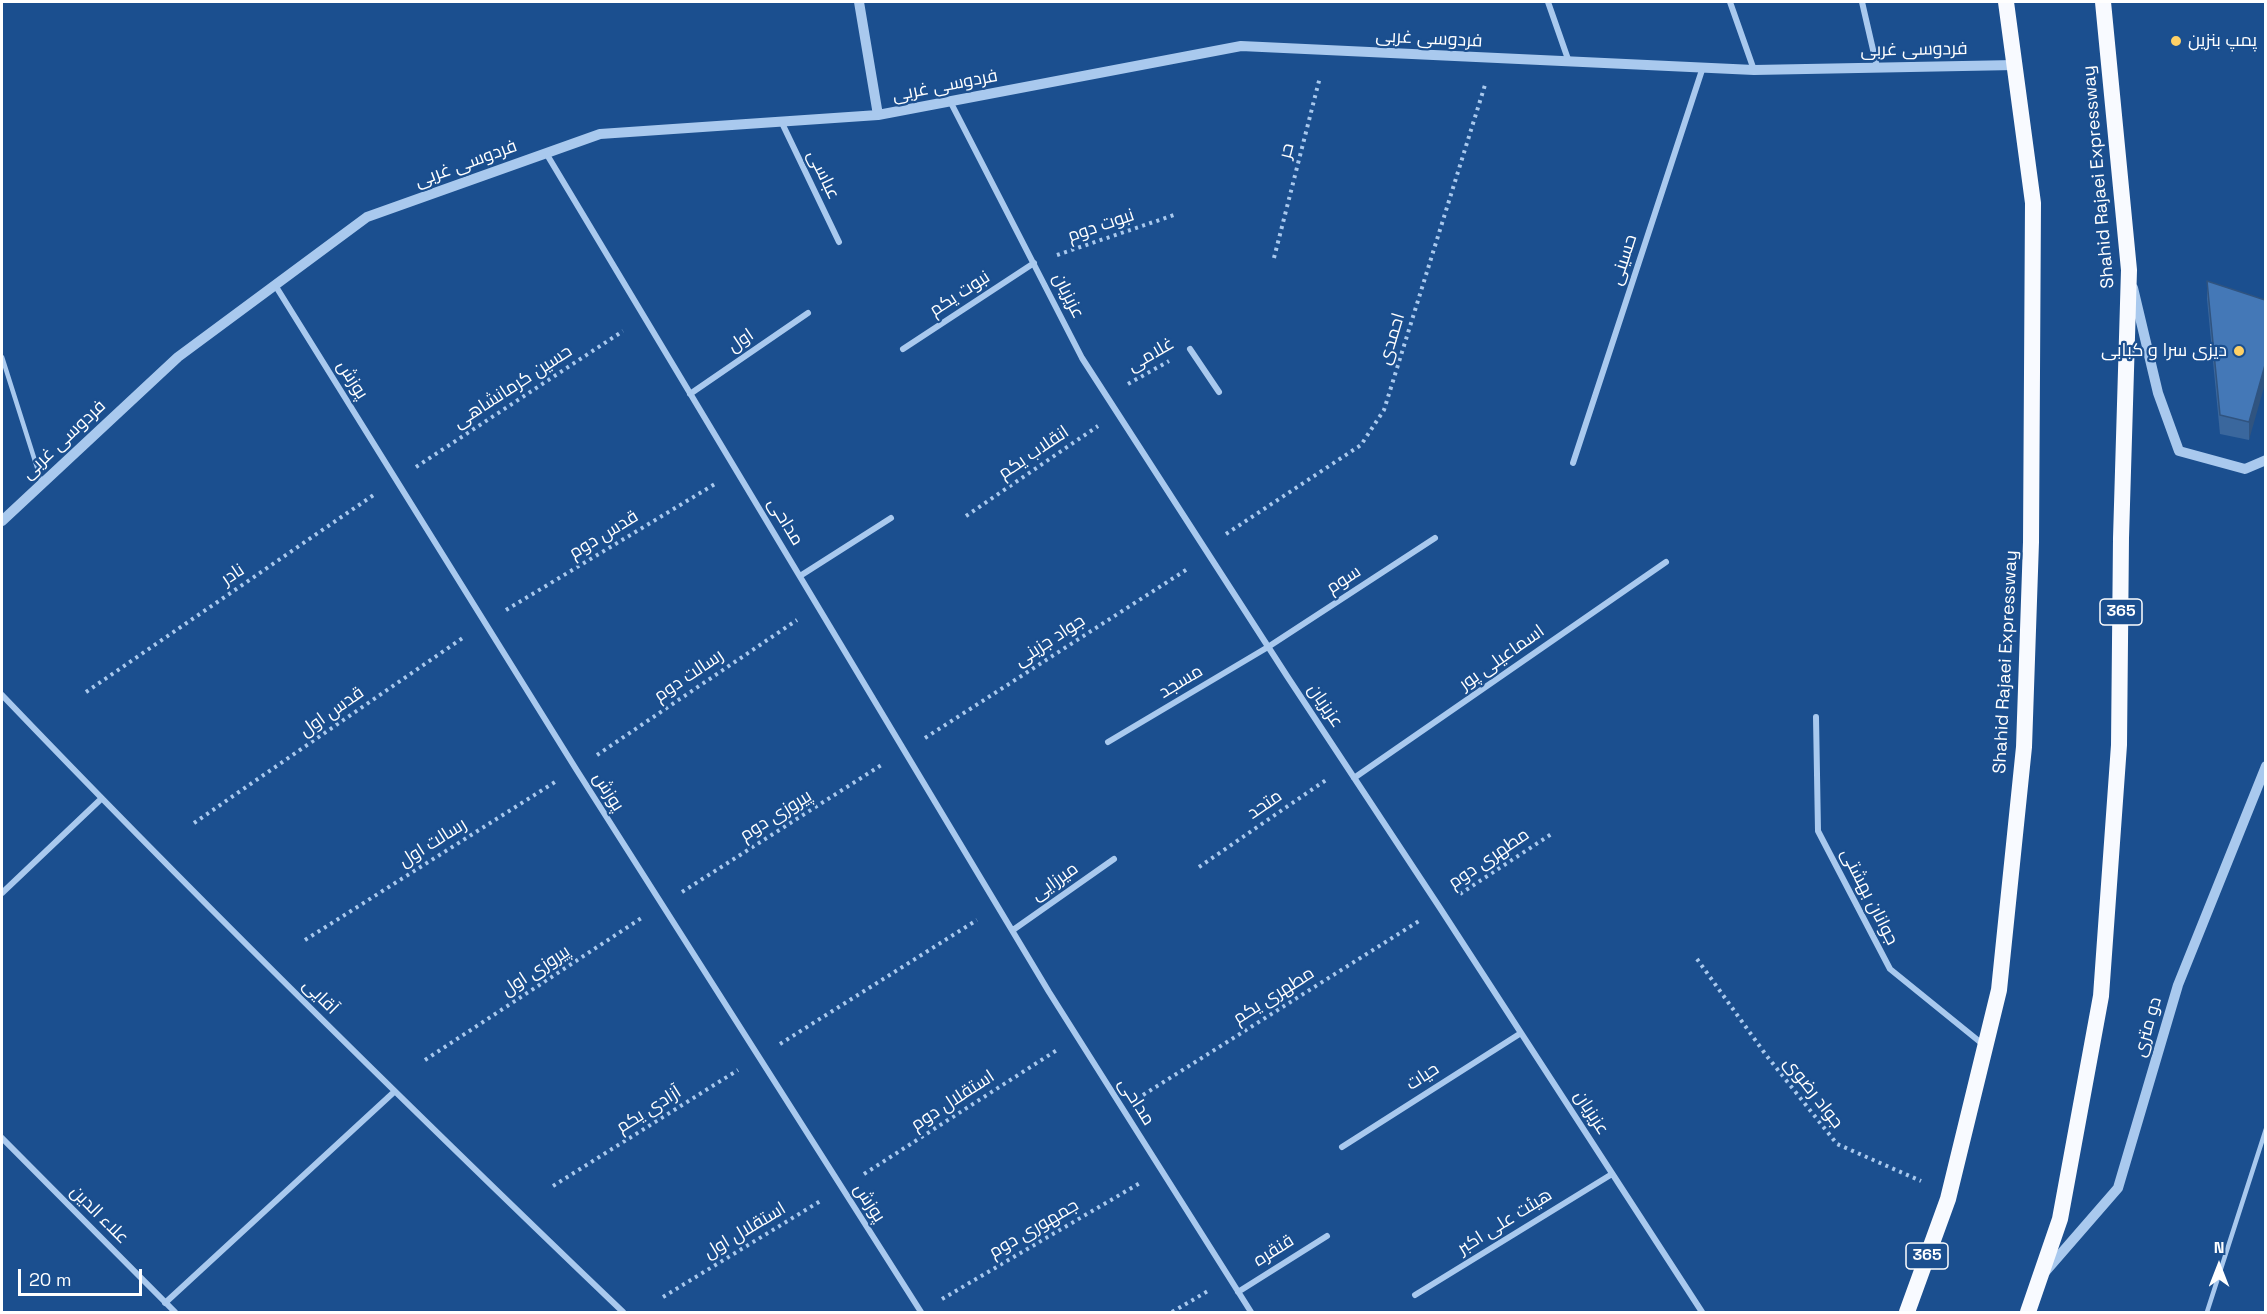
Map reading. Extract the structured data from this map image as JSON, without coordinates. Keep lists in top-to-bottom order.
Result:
{
  "streets": {
    "highway": ["Shahid Rajaei Expressway", "365"],
    "street": [
      "فردوسی غربی",
      "عباسی",
      "حسینی",
      "نبوت یکم",
      "عزیزیان",
      "اول",
      "پوزش",
      "مداحی",
      "سوم",
      "اسماعیلی پور",
      "مسجد",
      "میرزایی",
      "جوانان بهشتی",
      "آقایی",
      "دو متری",
      "حیات",
      "علاء الدین",
      "هیئت علی اکبر",
      "قنقره"
    ],
    "path": [
      "حر",
      "نبوت دوم",
      "احمدی",
      "غلامی",
      "حسین کرمانشاهی",
      "انقلاب یکم",
      "قدس دوم",
      "نادر",
      "جواد جزینی",
      "رسالت دوم",
      "قدس اول",
      "متحد",
      "پیروزی دوم",
      "رسالت اول",
      "مطهری دوم",
      "پیروزی اول",
      "مطهری یکم",
      "جواد رضوی",
      "استقلال دوم",
      "آزادی یکم",
      "جمهوری دوم",
      "استقلال اول"
    ]
  },
  "crossings": [
    ["فردوسی غربی", "حر"],
    ["فردوسی غربی", "عباسی"],
    ["فردوسی غربی", "Shahid Rajaei Expressway"],
    ["فردوسی غربی", "حسینی"],
    ["فردوسی غربی", "عزیزیان"],
    ["فردوسی غربی", "احمدی"],
    ["فردوسی غربی", "پوزش"],
    ["فردوسی غربی", "مداحی"],
    ["Shahid Rajaei Expressway", "جوانان بهشتی"],
    ["Shahid Rajaei Expressway", "دو متری"],
    ["Shahid Rajaei Expressway", "جواد رضوی"],
    ["نبوت دوم", "نبوت یکم"],
    ["نبوت دوم", "عزیزیان"],
    ["نبوت یکم", "عزیزیان"],
    ["عزیزیان", "احمدی"],
    ["عزیزیان", "غلامی"],
    ["عزیزیان", "انقلاب یکم"],
    ["عزیزیان", "سوم"],
    ["عزیزیان", "جواد جزینی"],
    ["عزیزیان", "اسماعیلی پور"],
    ["عزیزیان", "مسجد"],
    ["عزیزیان", "متحد"],
    ["عزیزیان", "مطهری دوم"],
    ["عزیزیان", "مطهری یکم"],
    ["عزیزیان", "حیات"],
    ["عزیزیان", "هیئت علی اکبر"],
    ["اول", "مداحی"],
    ["پوزش", "حسین کرمانشاهی"],
    ["پوزش", "قدس دوم"],
    ["پوزش", "نادر"],
    ["پوزش", "رسالت دوم"],
    ["پوزش", "قدس اول"],
    ["پوزش", "پیروزی دوم"],
    ["پوزش", "رسالت اول"],
    ["پوزش", "پیروزی اول"],
    ["پوزش", "استقلال دوم"],
    ["پوزش", "آزادی یکم"],
    ["پوزش", "جمهوری دوم"],
    ["پوزش", "استقلال اول"],
    ["حسین کرمانشاهی", "مداحی"],
    ["حسین کرمانشاهی", "نادر"],
    ["مداحی", "قدس دوم"],
    ["مداحی", "جواد جزینی"],
    ["مداحی", "رسالت دوم"],
    ["مداحی", "پیروزی دوم"],
    ["مداحی", "میرزایی"],
    ["مداحی", "مطهری یکم"],
    ["مداحی", "استقلال دوم"],
    ["مداحی", "جمهوری دوم"],
    ["مداحی", "قنقره"],
    ["قدس دوم", "قدس اول"],
    ["سوم", "مسجد"],
    ["جواد جزینی", "پیروزی دوم"],
    ["رسالت دوم", "رسالت اول"],
    ["پیروزی دوم", "پیروزی اول"],
    ["مطهری دوم", "مطهری یکم"],
    ["استقلال دوم", "استقلال اول"]
  ],
  "places": ["پمپ بنزین", "دیزی سرا و کبابی"],
  "scale_bar": "20 m",
  "north": "top"
}
